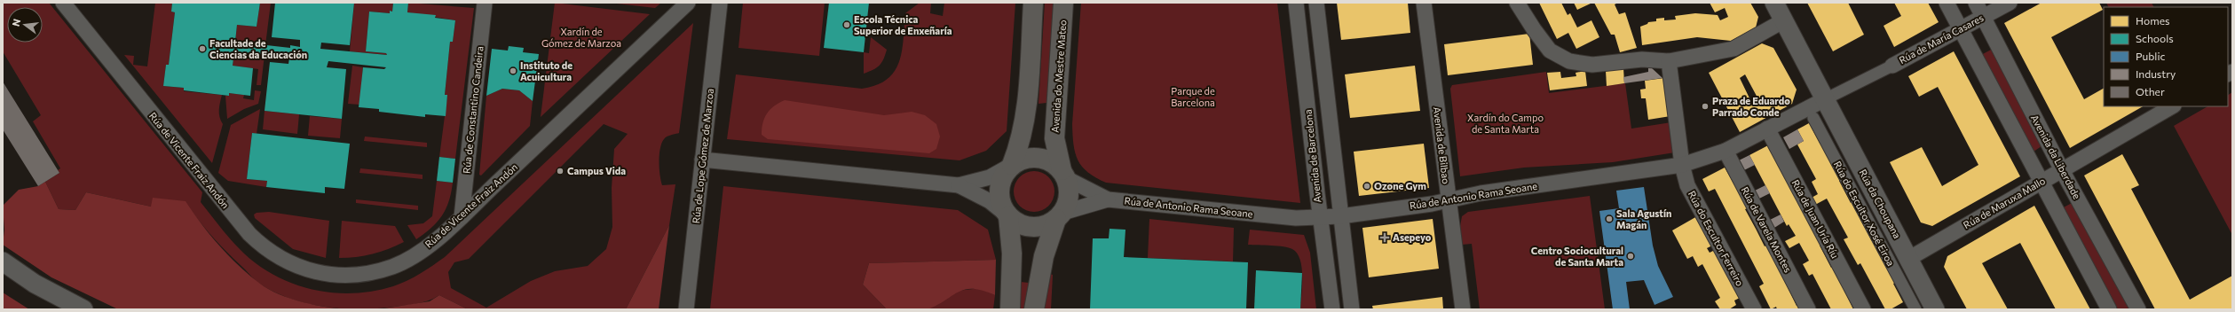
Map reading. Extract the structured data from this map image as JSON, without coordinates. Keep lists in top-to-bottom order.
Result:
{
  "streets": {
    "main road": ["Avenida do Mestre Mateo"],
    "street": [
      "Rúa de María Casares",
      "Rúa de Constantino Candeira",
      "Avenida de Bilbao",
      "Rúa de Lope Gómez de Marzoa",
      "Avenida de Barcelona",
      "Avenida da Liberdade",
      "Rúa de Vicente Fraiz Andón",
      "Rúa de Antonio Rama Seoane",
      "Rúa de Maruxa Mallo",
      "Rúa da Choupana",
      "Rúa do Escultor Xosé Eiroa",
      "Rúa de Juan Uría Ríu",
      "Rúa de Varela Montes",
      "Rúa do Escultor Ferreiro"
    ]
  },
  "crossings": [
    ["Rúa de María Casares", "Avenida da Liberdade"],
    ["Avenida do Mestre Mateo", "Rúa de Antonio Rama Seoane"],
    ["Rúa de Constantino Candeira", "Rúa de Vicente Fraiz Andón"],
    ["Avenida de Bilbao", "Rúa de Antonio Rama Seoane"],
    ["Avenida de Barcelona", "Rúa de Antonio Rama Seoane"],
    ["Avenida da Liberdade", "Rúa de Maruxa Mallo"],
    ["Rúa de Antonio Rama Seoane", "Rúa da Choupana"],
    ["Rúa de Antonio Rama Seoane", "Rúa de Juan Uría Ríu"],
    ["Rúa de Antonio Rama Seoane", "Rúa de Varela Montes"],
    ["Rúa de Antonio Rama Seoane", "Rúa do Escultor Ferreiro"],
    ["Rúa de Maruxa Mallo", "Rúa da Choupana"]
  ],
  "parks": ["Xardín de Gómez de Marzoa", "Parque de Barcelona", "Xardín do Campo de Santa Marta"],
  "places": {
    "other": [
      "Escola Técnica Superior de Enxeñaría",
      "Facultade de Ciencias da Educación",
      "Instituto de Acuicultura",
      "Praza de Eduardo Parrado Conde",
      "Campus Vida",
      "Ozone Gym",
      "Sala Agustín Magán",
      "Centro Sociocultural de Santa Marta"
    ],
    "health": ["Asepeyo"]
  },
  "legend": [
    "Homes",
    "Schools",
    "Public",
    "Industry",
    "Other"
  ],
  "north": "left"
}
